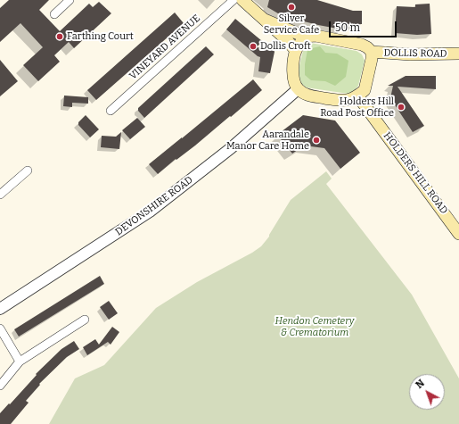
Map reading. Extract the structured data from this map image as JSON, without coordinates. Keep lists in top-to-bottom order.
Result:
{
  "streets": {
    "main road": ["DOLLIS ROAD", "HOLDERS HILL ROAD"],
    "street": ["VINEYARD AVENUE", "DEVONSHIRE ROAD"]
  },
  "crossings": [
    ["DOLLIS ROAD", "HOLDERS HILL ROAD"],
    ["DOLLIS ROAD", "DEVONSHIRE ROAD"],
    ["HOLDERS HILL ROAD", "DEVONSHIRE ROAD"]
  ],
  "parks": ["Hendon Cemetery & Crematorium"],
  "places": [
    "Silver Service Cafe",
    "Farthing Court",
    "Dollis Croft",
    "Holders Hill Road Post Office",
    "Aarandale Manor Care Home"
  ],
  "scale_bar": "50 m",
  "north": "top left"
}
